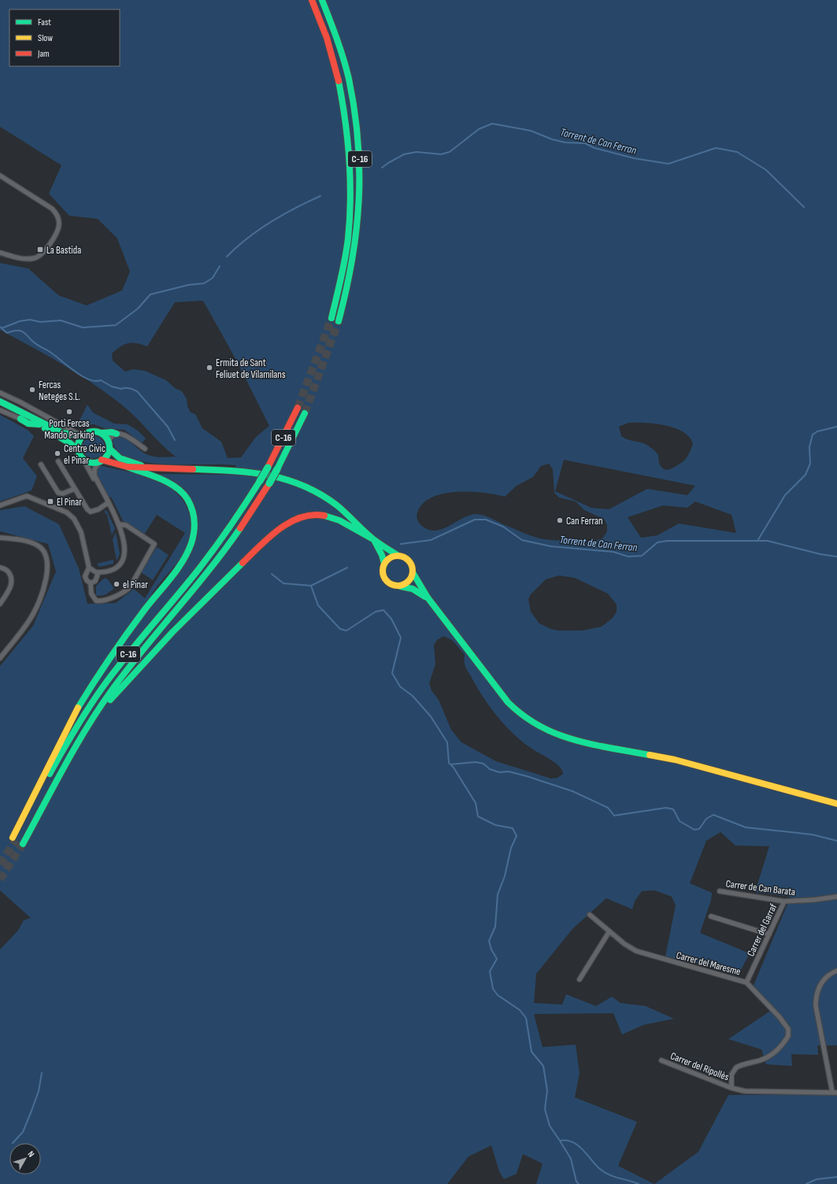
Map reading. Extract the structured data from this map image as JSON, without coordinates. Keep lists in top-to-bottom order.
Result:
{
  "streets": {
    "main road": ["C-16"],
    "street": [
      "Carrer de Can Barata",
      "Carrer del Garraf",
      "Carrer del Maresme",
      "Carrer del Ripollès"
    ]
  },
  "crossings": [
    ["Carrer de Can Barata", "Carrer del Garraf"],
    ["Carrer del Garraf", "Carrer del Maresme"],
    ["Carrer del Maresme", "Carrer del Ripollès"]
  ],
  "water": ["Torrent de Can Ferran"],
  "places": {
    "transit": ["La Bastida", "El Pinar"],
    "other": [
      "Ermita de Sant Feliuet de Vilamilans",
      "Fercas Neteges S.L.",
      "Porti Fercas Mando Parking",
      "Centre Cívic el Pinar",
      "Can Ferran",
      "el Pinar"
    ]
  },
  "legend": ["Fast", "Slow", "Jam"],
  "north": "top right"
}
